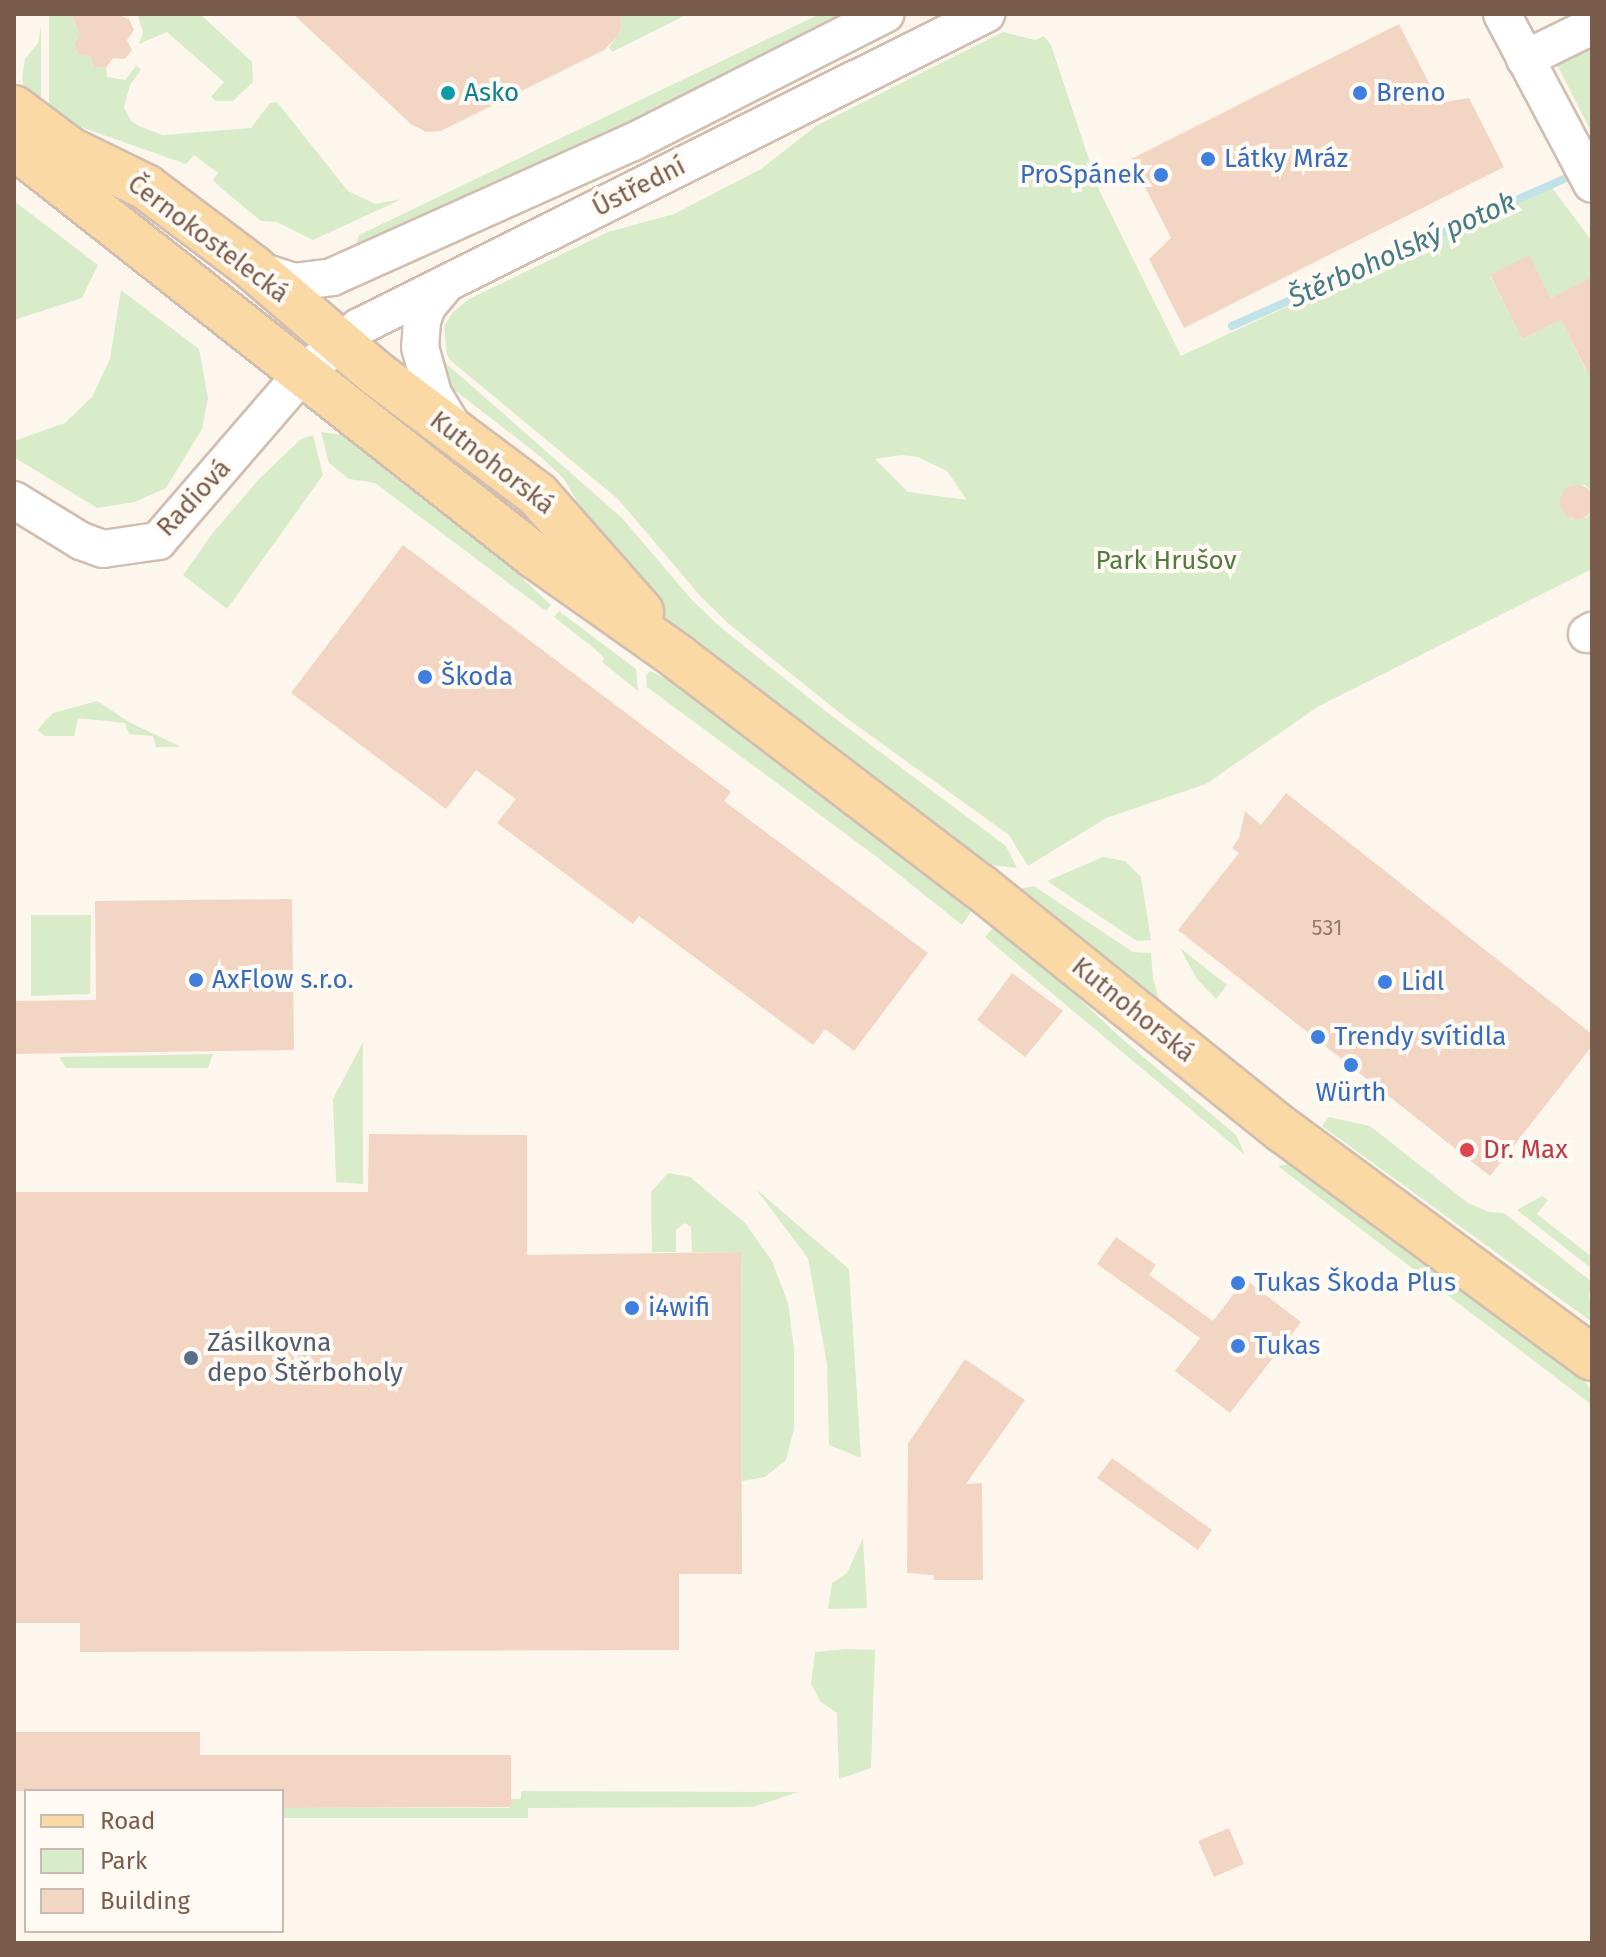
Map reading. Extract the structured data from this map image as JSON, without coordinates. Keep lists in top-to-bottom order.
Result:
{
  "streets": {
    "main road": ["Černokostelecká", "Kutnohorská"],
    "street": ["Ústřední", "Radiová"]
  },
  "crossings": [
    ["Ústřední", "Černokostelecká"],
    ["Ústřední", "Kutnohorská"],
    ["Černokostelecká", "Kutnohorská"],
    ["Černokostelecká", "Radiová"],
    ["Kutnohorská", "Radiová"]
  ],
  "water": ["Štěrboholský potok"],
  "parks": ["Park Hrušov"],
  "places": [
    "Asko",
    "Breno",
    "Látky Mráz",
    "ProSpánek",
    "Škoda",
    "AxFlow s.r.o.",
    "Lidl",
    "Trendy svítidla",
    "Würth",
    "Dr. Max",
    "Tukas Škoda Plus",
    "i4wifi",
    "Tukas",
    "Zásilkovna depo Štěrboholy"
  ],
  "house_numbers": ["531"],
  "legend": ["Road", "Park", "Building"]
}
